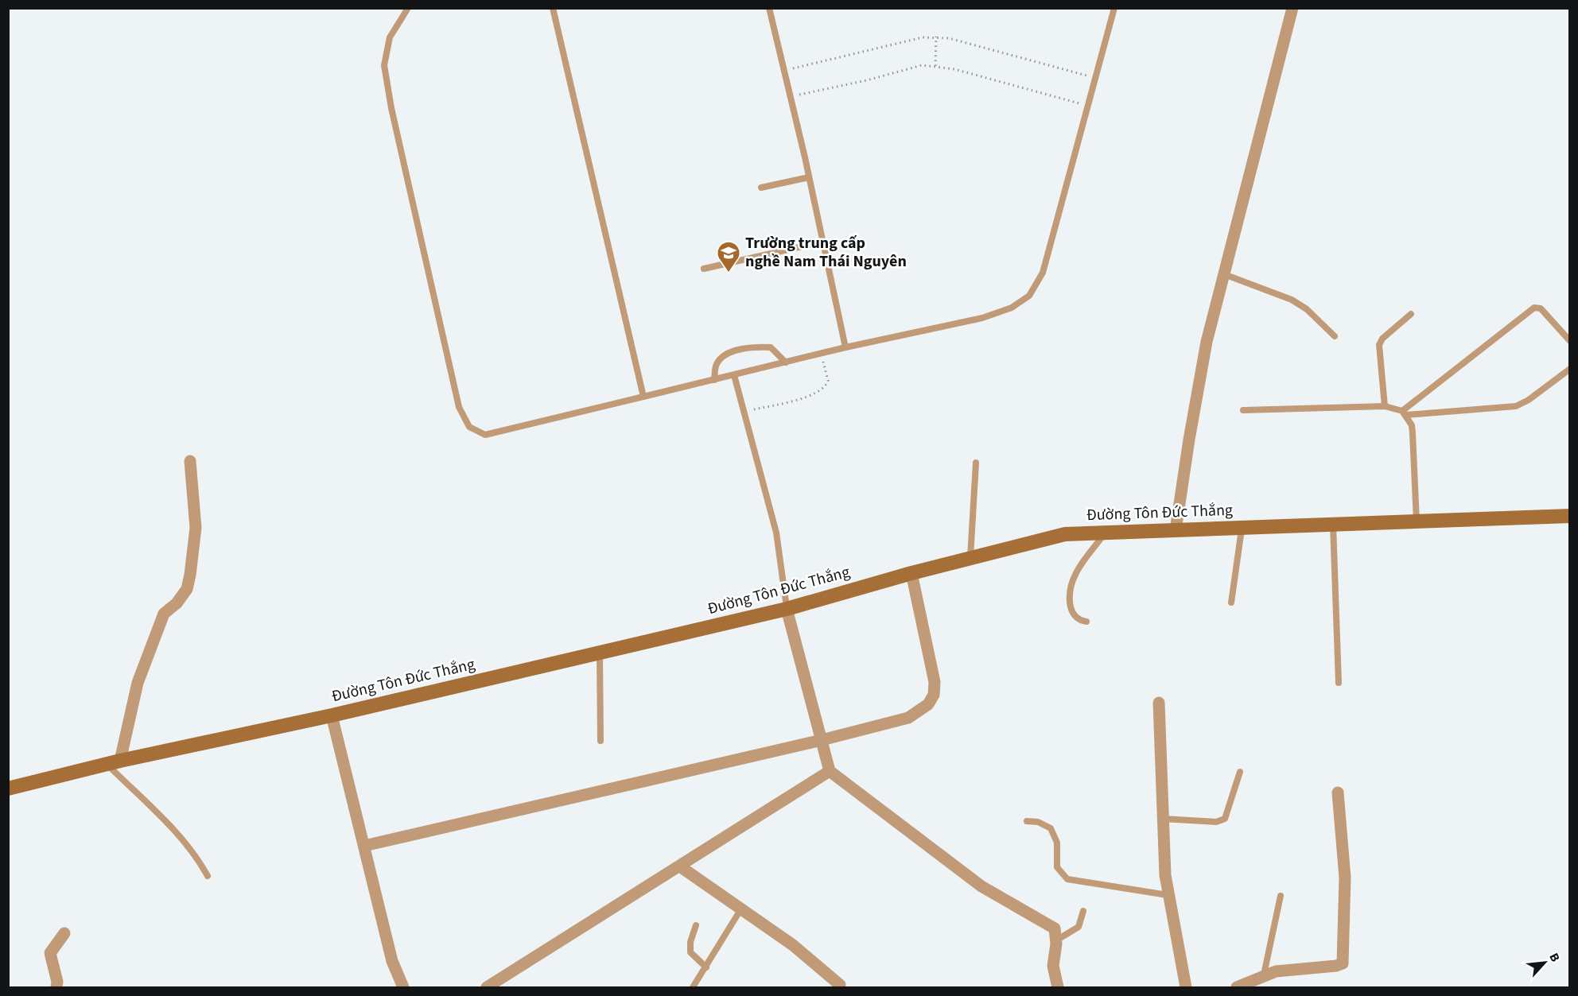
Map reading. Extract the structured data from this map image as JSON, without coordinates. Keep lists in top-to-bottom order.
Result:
{
  "streets": {
    "main road": ["Đường Tôn Đức Thắng"]
  },
  "places": {
    "school or university": ["Trường trung cấp nghề Nam Thái Nguyên"]
  },
  "north": "top right"
}
